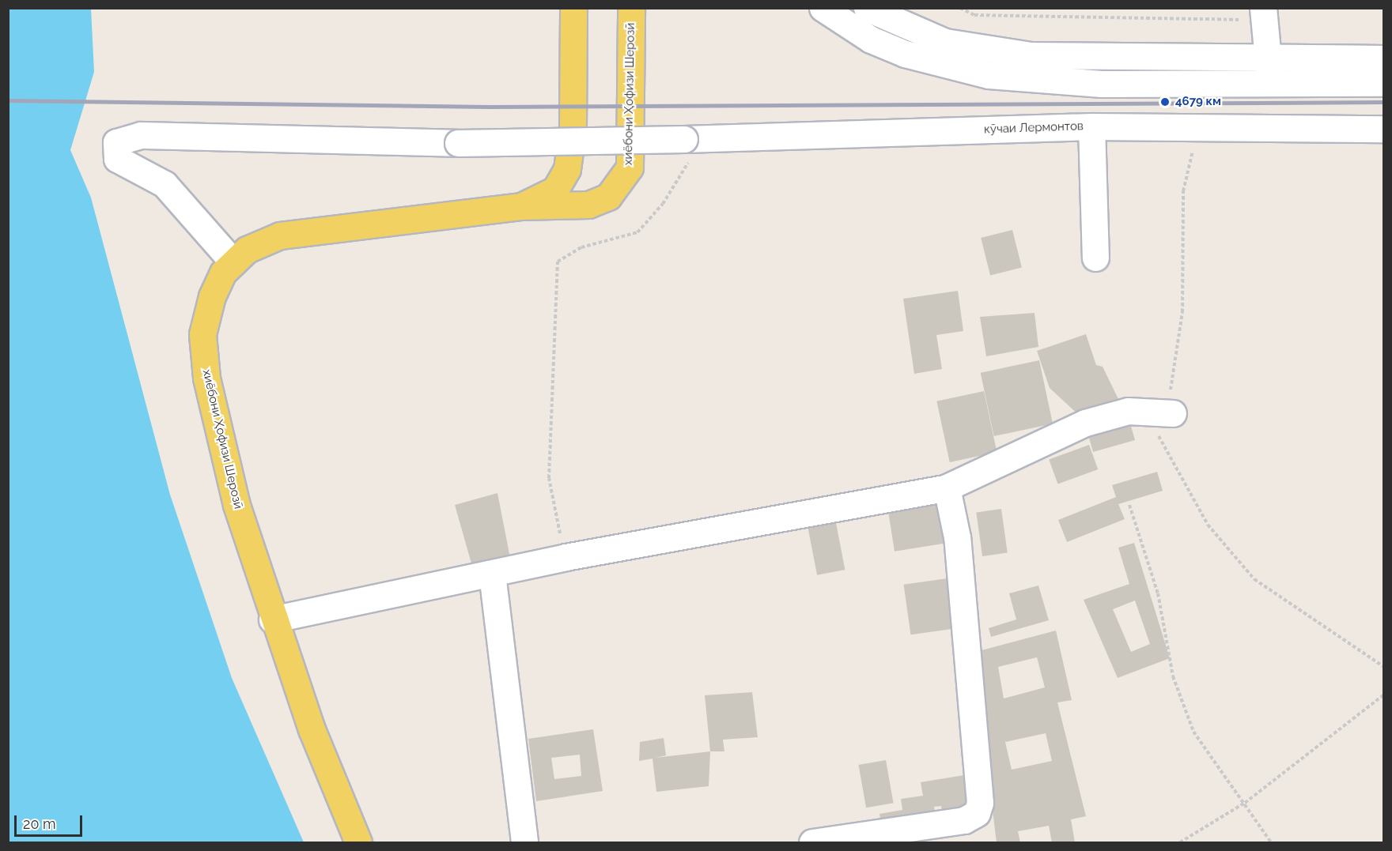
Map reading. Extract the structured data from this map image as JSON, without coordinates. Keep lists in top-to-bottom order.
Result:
{
  "streets": {
    "main road": ["хиёбони Ҳофизи Шерозӣ"],
    "street": ["кӯчаи Лермонтов"]
  },
  "crossings": [
    ["хиёбони Ҳофизи Шерозӣ", "кӯчаи Лермонтов"]
  ],
  "places": ["4679 км"],
  "scale_bar": "20 m"
}
